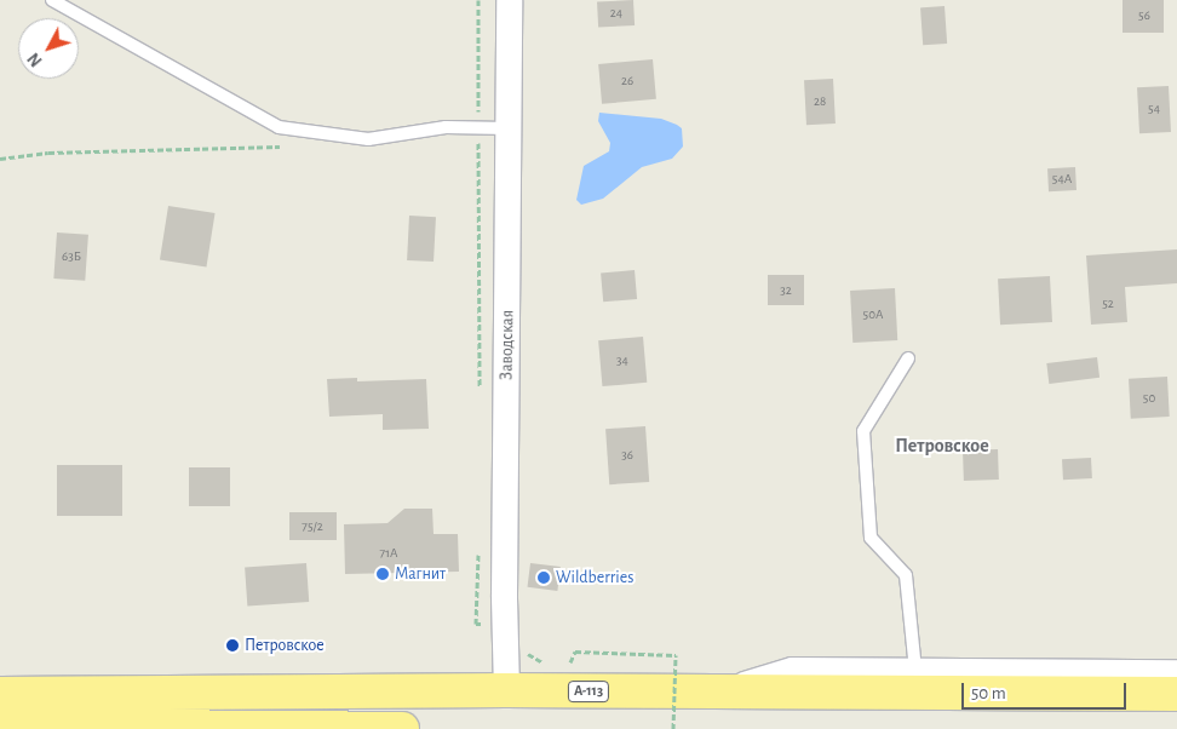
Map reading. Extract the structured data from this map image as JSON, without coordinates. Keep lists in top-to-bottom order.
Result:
{
  "streets": {
    "highway": ["А-113"],
    "street": ["Заводская"]
  },
  "crossings": [
    ["Заводская", "А-113"]
  ],
  "districts": ["Петровское"],
  "places": ["Магнит", "Wildberries", "Петровское"],
  "house_numbers": [
    "24",
    "56",
    "26",
    "28",
    "54",
    "54А",
    "63Б",
    "32",
    "52",
    "50А",
    "34",
    "50",
    "36",
    "75/2",
    "71А"
  ],
  "scale_bar": "50 m",
  "north": "bottom left"
}
